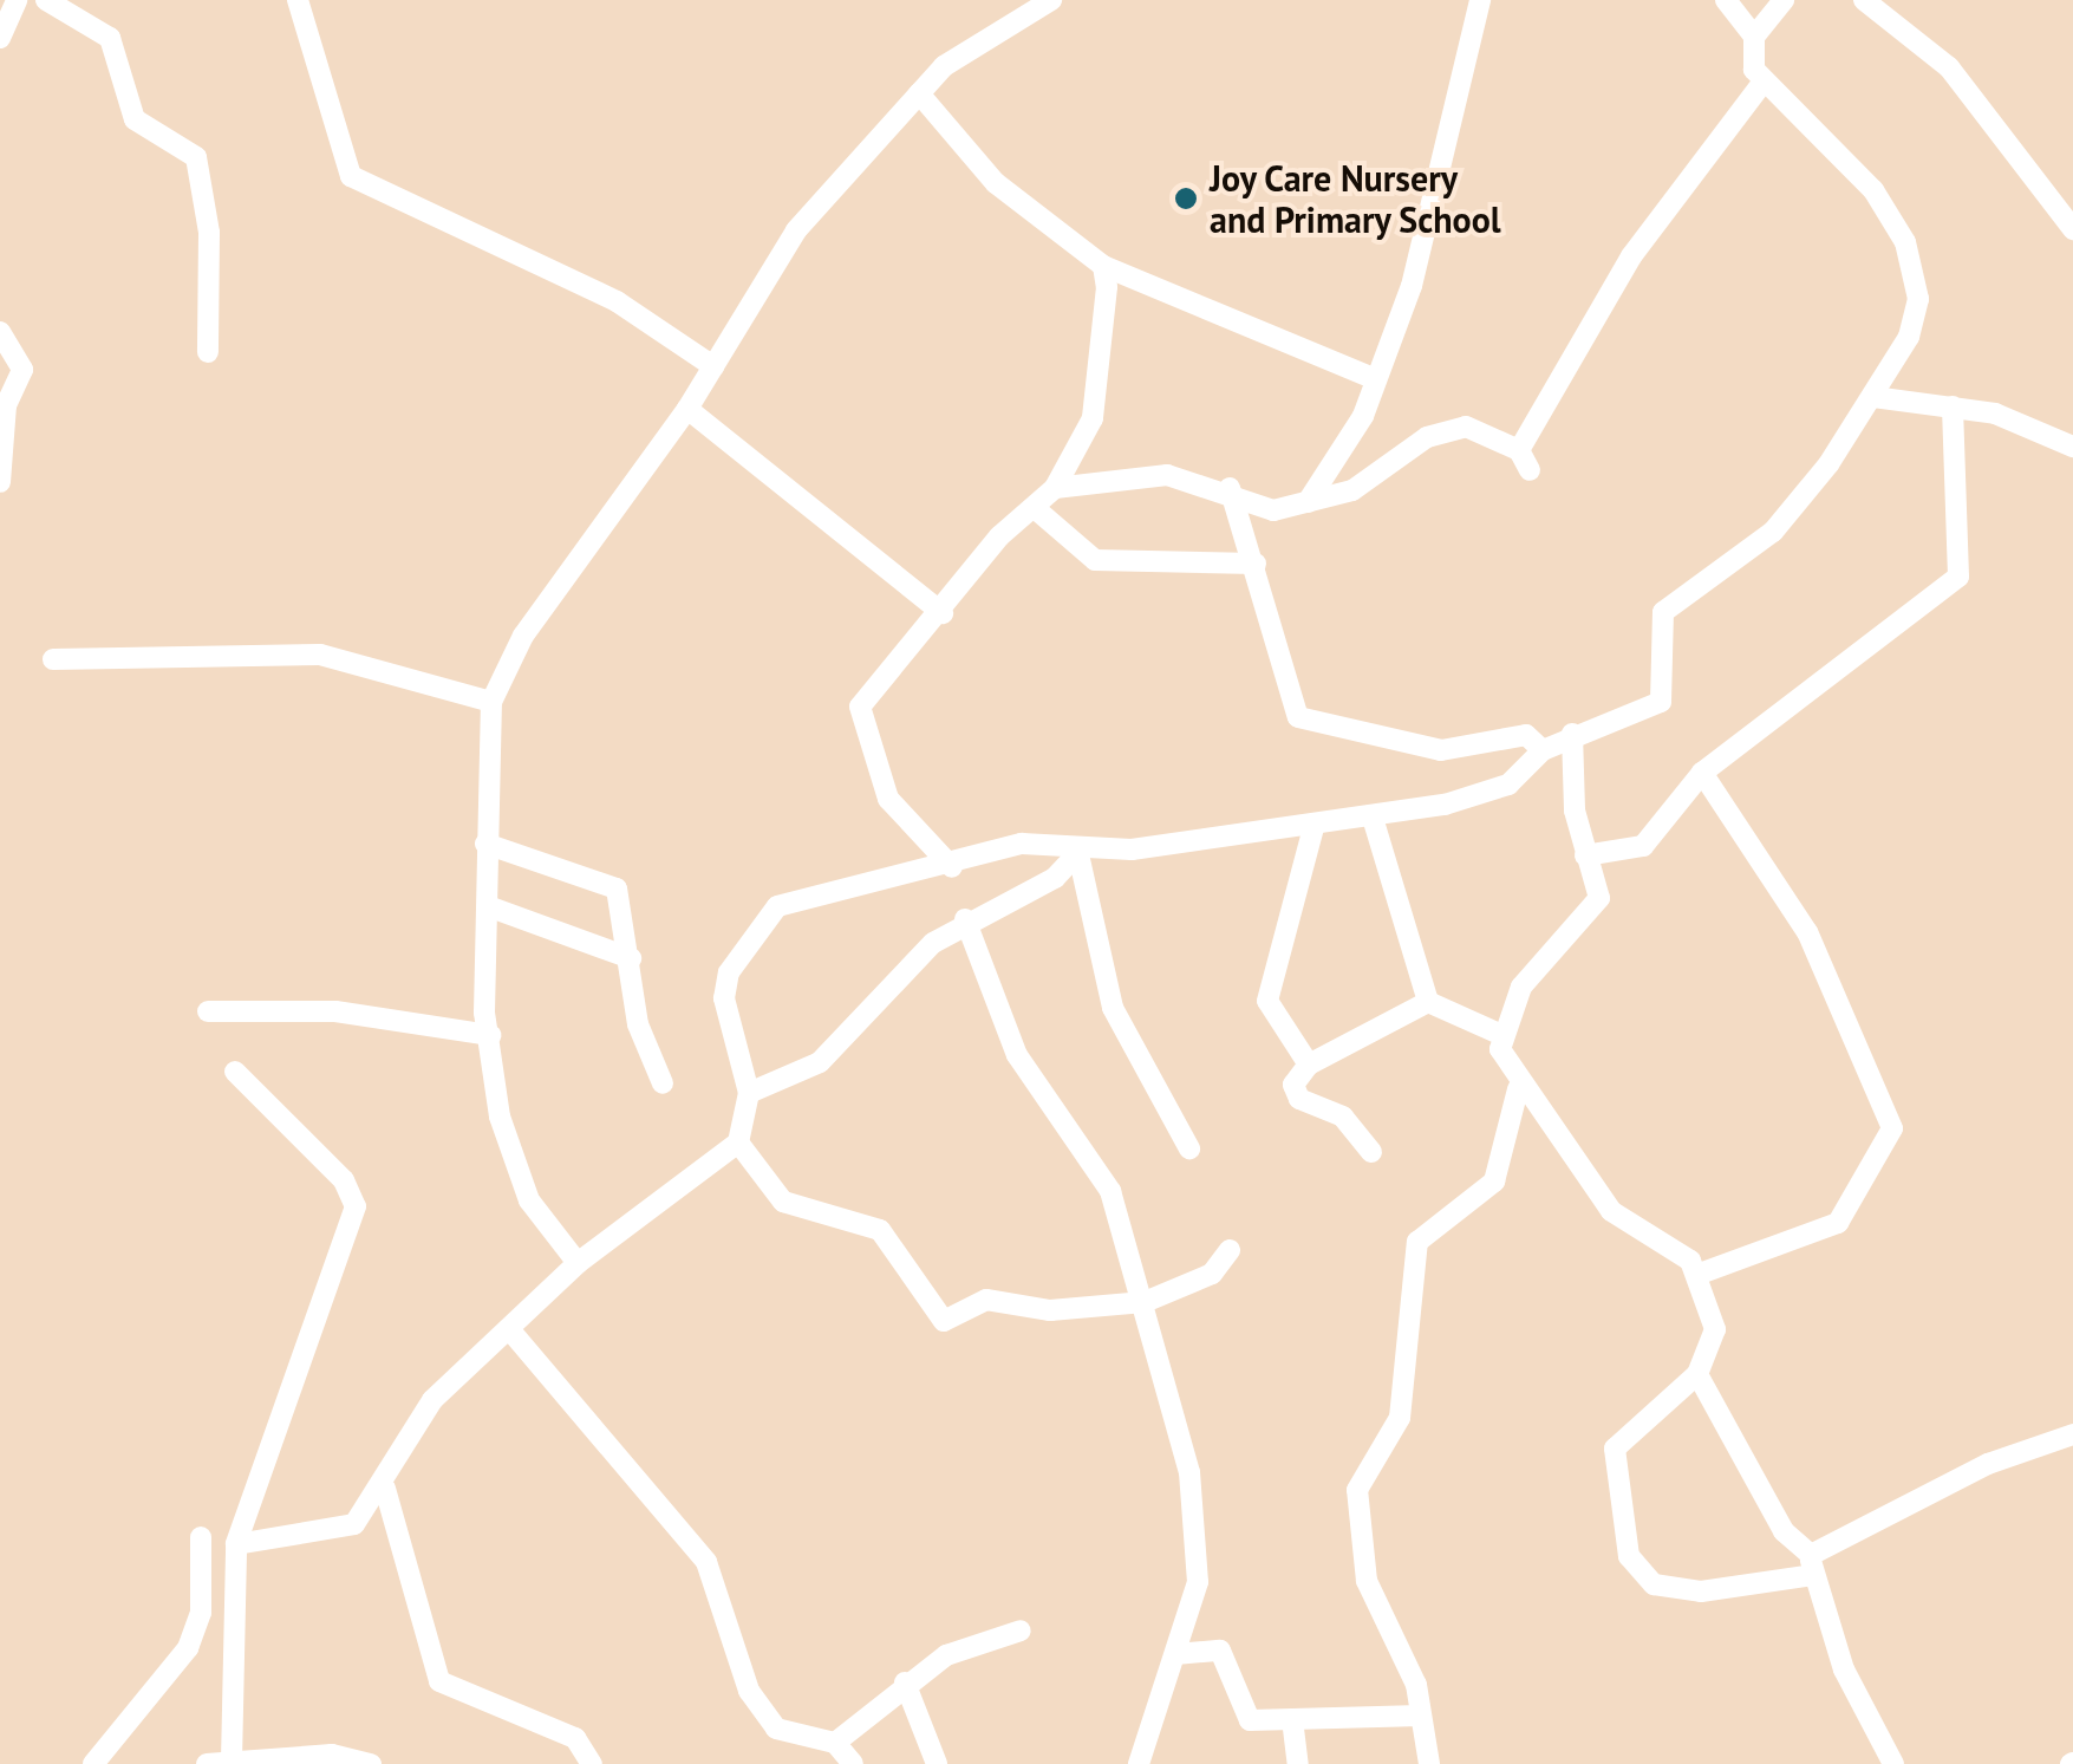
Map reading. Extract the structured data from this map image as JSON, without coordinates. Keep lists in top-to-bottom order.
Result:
{
  "places": ["Joy Care Nursery and Primary School"]
}
